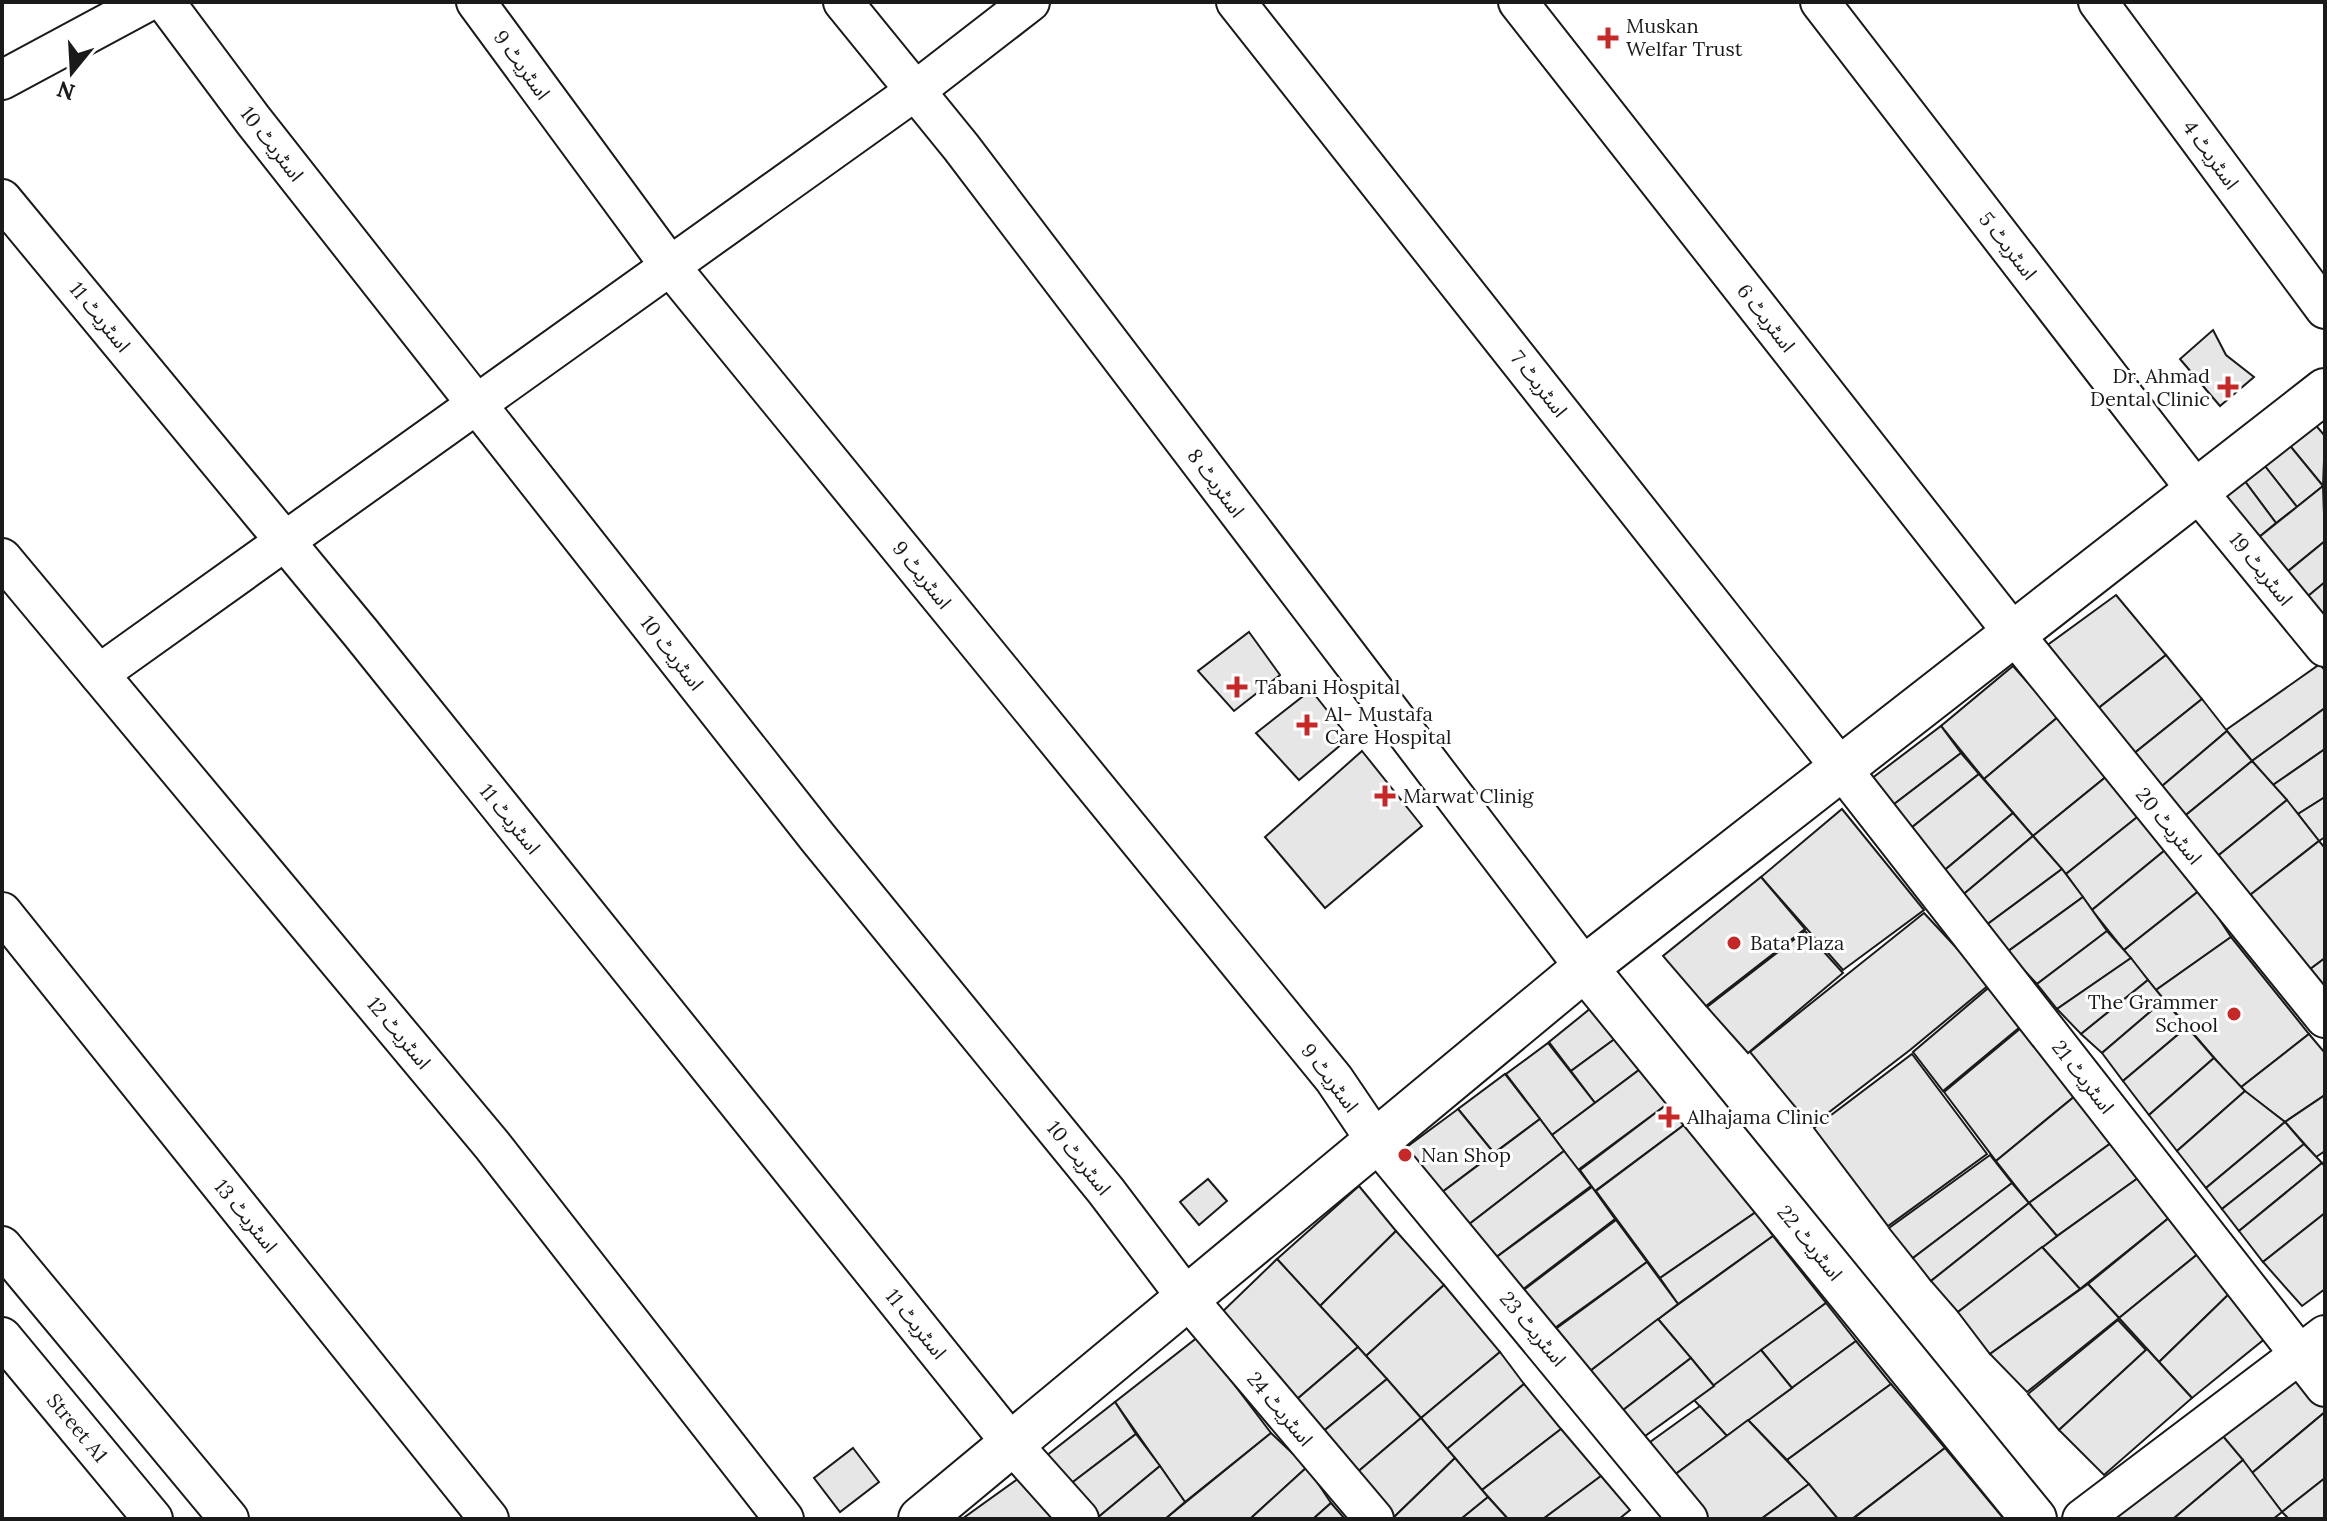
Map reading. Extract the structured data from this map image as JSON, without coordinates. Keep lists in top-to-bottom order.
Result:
{
  "streets": {
    "street": [
      "اسٹریٹ 9",
      "اسٹریٹ 10",
      "اسٹریٹ 4",
      "اسٹریٹ 5",
      "اسٹریٹ 11",
      "اسٹریٹ 6",
      "اسٹریٹ 7",
      "اسٹریٹ 8",
      "اسٹریٹ 19",
      "اسٹریٹ 20",
      "اسٹریٹ 12",
      "اسٹریٹ 21",
      "اسٹریٹ 13",
      "اسٹریٹ 22",
      "اسٹریٹ 23",
      "اسٹریٹ 24",
      "Street A1"
    ]
  },
  "crossings": [
    ["اسٹریٹ 9", "اسٹریٹ 23"],
    ["اسٹریٹ 10", "اسٹریٹ 24"],
    ["اسٹریٹ 5", "اسٹریٹ 19"],
    ["اسٹریٹ 6", "اسٹریٹ 20"],
    ["اسٹریٹ 7", "اسٹریٹ 21"],
    ["اسٹریٹ 8", "اسٹریٹ 22"]
  ],
  "places": {
    "health": [
      "Muskan Welfar Trust",
      "Dr. Ahmad Dental Clinic",
      "Tabani Hospital",
      "Al- Mustafa Care Hospital",
      "Marwat Clinig",
      "Alhajama Clinic"
    ],
    "other": ["Bata Plaza", "The Grammer School", "Nan Shop"]
  },
  "north": "bottom"
}
